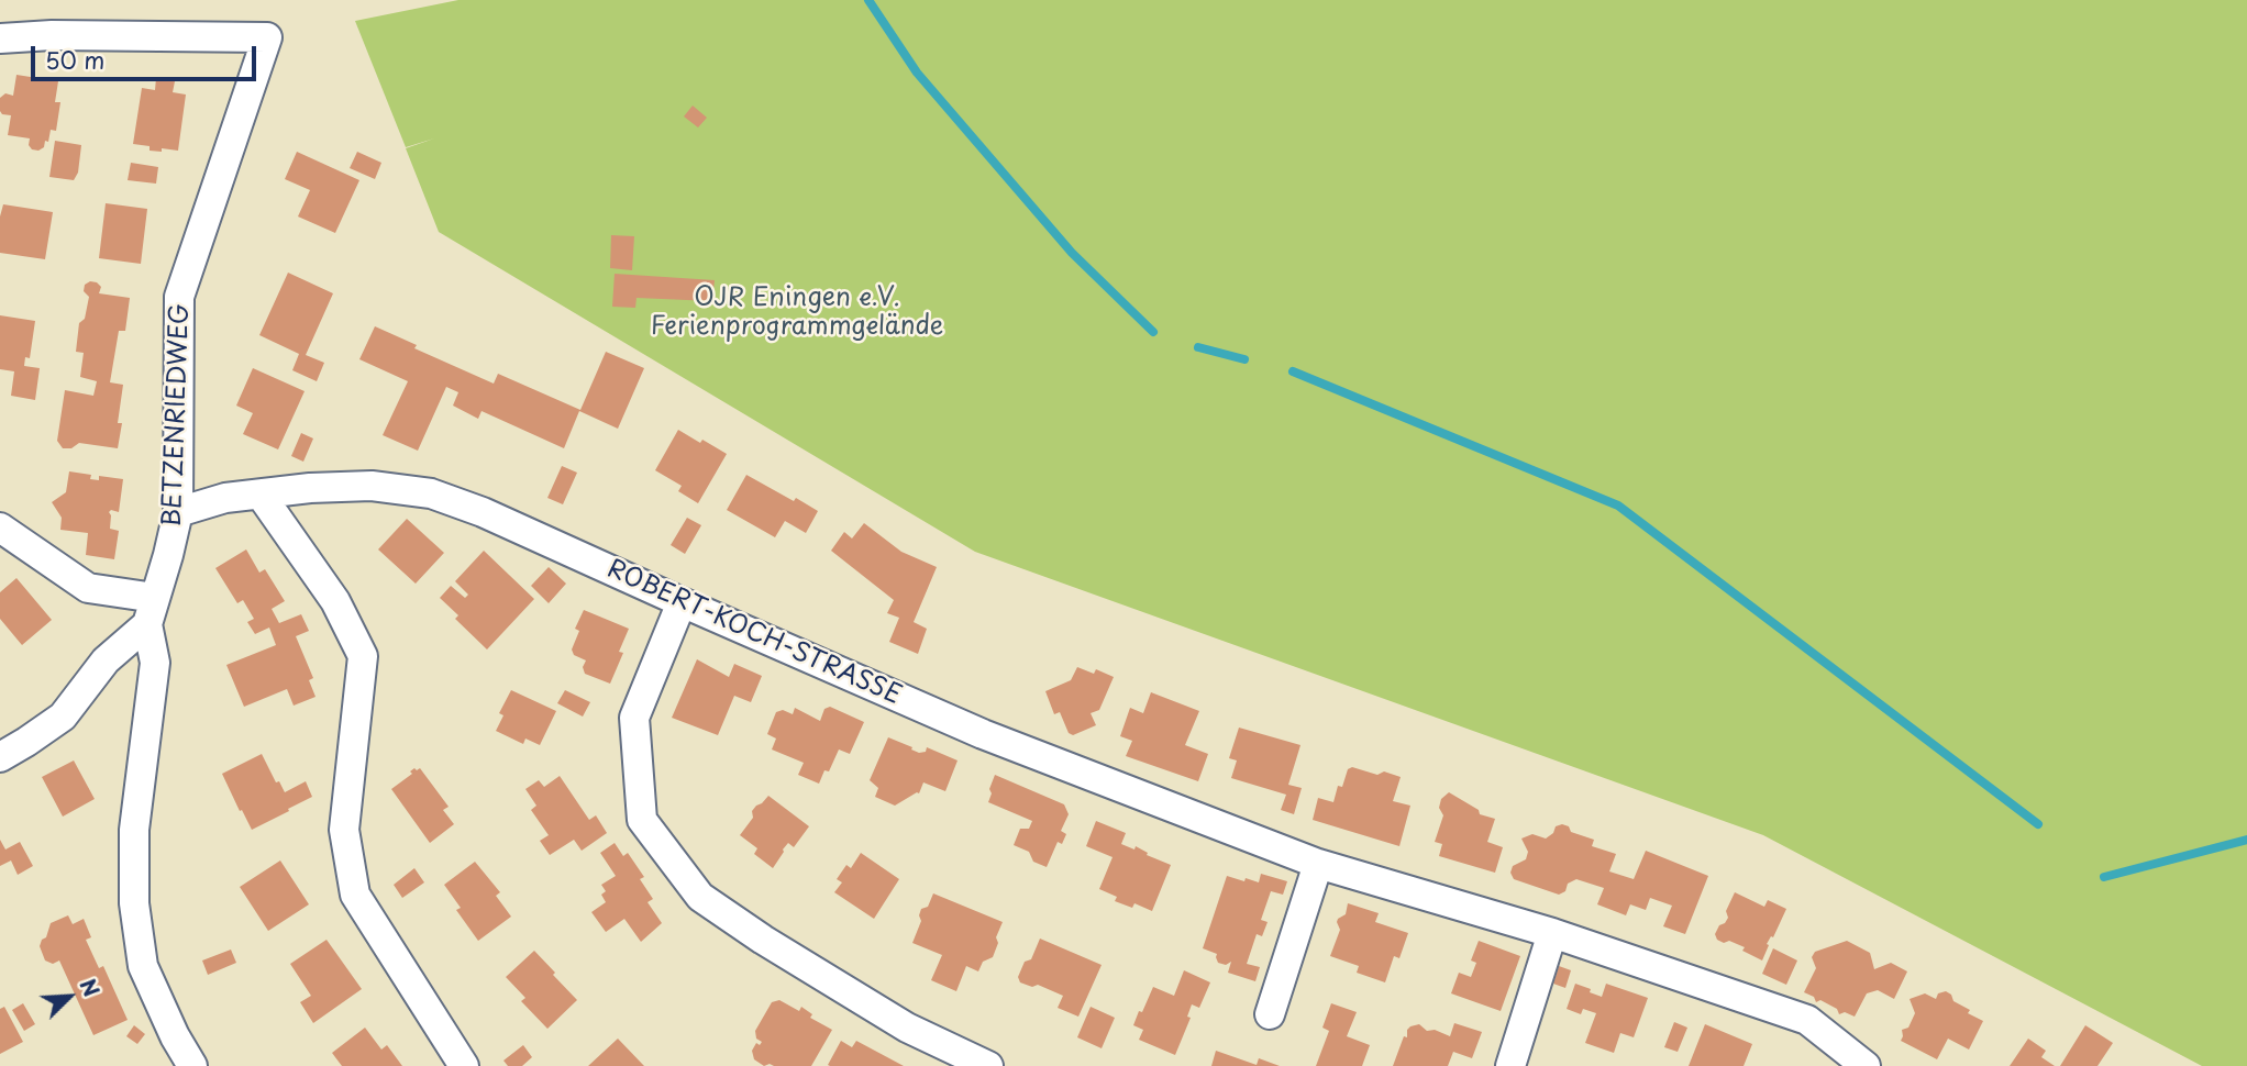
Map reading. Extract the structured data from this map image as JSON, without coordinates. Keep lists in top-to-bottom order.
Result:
{
  "streets": {
    "street": ["BETZENRIEDWEG", "ROBERT-KOCH-STRASSE"]
  },
  "crossings": [
    ["BETZENRIEDWEG", "ROBERT-KOCH-STRASSE"]
  ],
  "parks": ["OJR Eningen e.V. Ferienprogrammgelände"],
  "scale_bar": "50 m",
  "north": "top right"
}
